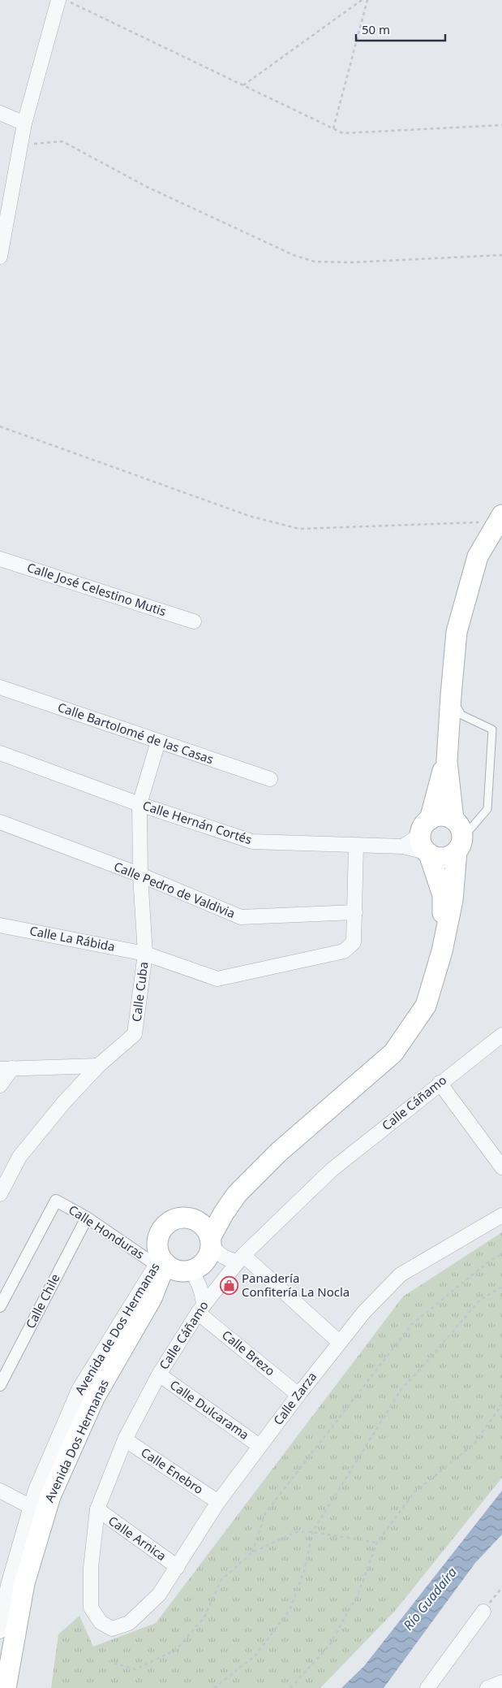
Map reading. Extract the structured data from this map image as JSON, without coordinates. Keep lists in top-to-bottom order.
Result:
{
  "streets": {
    "main road": ["Avenida Dos Hermanas"],
    "street": [
      "Calle José Celestino Mutis",
      "Calle Bartolomé de las Casas",
      "Calle Hernán Cortés",
      "Calle Pedro de Valdivia",
      "Calle La Rábida",
      "Calle Cuba",
      "Calle Cáñamo",
      "Calle Honduras",
      "Calle Chile",
      "Avenida de Dos Hermanas",
      "Calle Brezo",
      "Calle Zarza",
      "Calle Dulcarama",
      "Calle Enebro",
      "Calle Arnica"
    ]
  },
  "crossings": [
    ["Calle Bartolomé de las Casas", "Calle Cuba"],
    ["Calle Hernán Cortés", "Calle La Rábida"],
    ["Calle Hernán Cortés", "Calle Cuba"],
    ["Calle Pedro de Valdivia", "Calle La Rábida"],
    ["Calle Pedro de Valdivia", "Calle Cuba"],
    ["Calle La Rábida", "Calle Cuba"],
    ["Calle Cáñamo", "Calle Brezo"],
    ["Calle Cáñamo", "Calle Zarza"],
    ["Calle Cáñamo", "Calle Dulcarama"],
    ["Calle Cáñamo", "Calle Enebro"],
    ["Calle Cáñamo", "Calle Arnica"],
    ["Calle Honduras", "Calle Chile"],
    ["Calle Honduras", "Avenida de Dos Hermanas"],
    ["Calle Honduras", "Avenida Dos Hermanas"],
    ["Avenida de Dos Hermanas", "Avenida Dos Hermanas"],
    ["Calle Brezo", "Calle Zarza"],
    ["Calle Zarza", "Calle Dulcarama"],
    ["Calle Zarza", "Calle Enebro"],
    ["Calle Zarza", "Calle Arnica"]
  ],
  "water": ["Río Guadaíra"],
  "places": {
    "shop": ["Panadería Confitería La Nocla"]
  },
  "scale_bar": "50 m"
}
